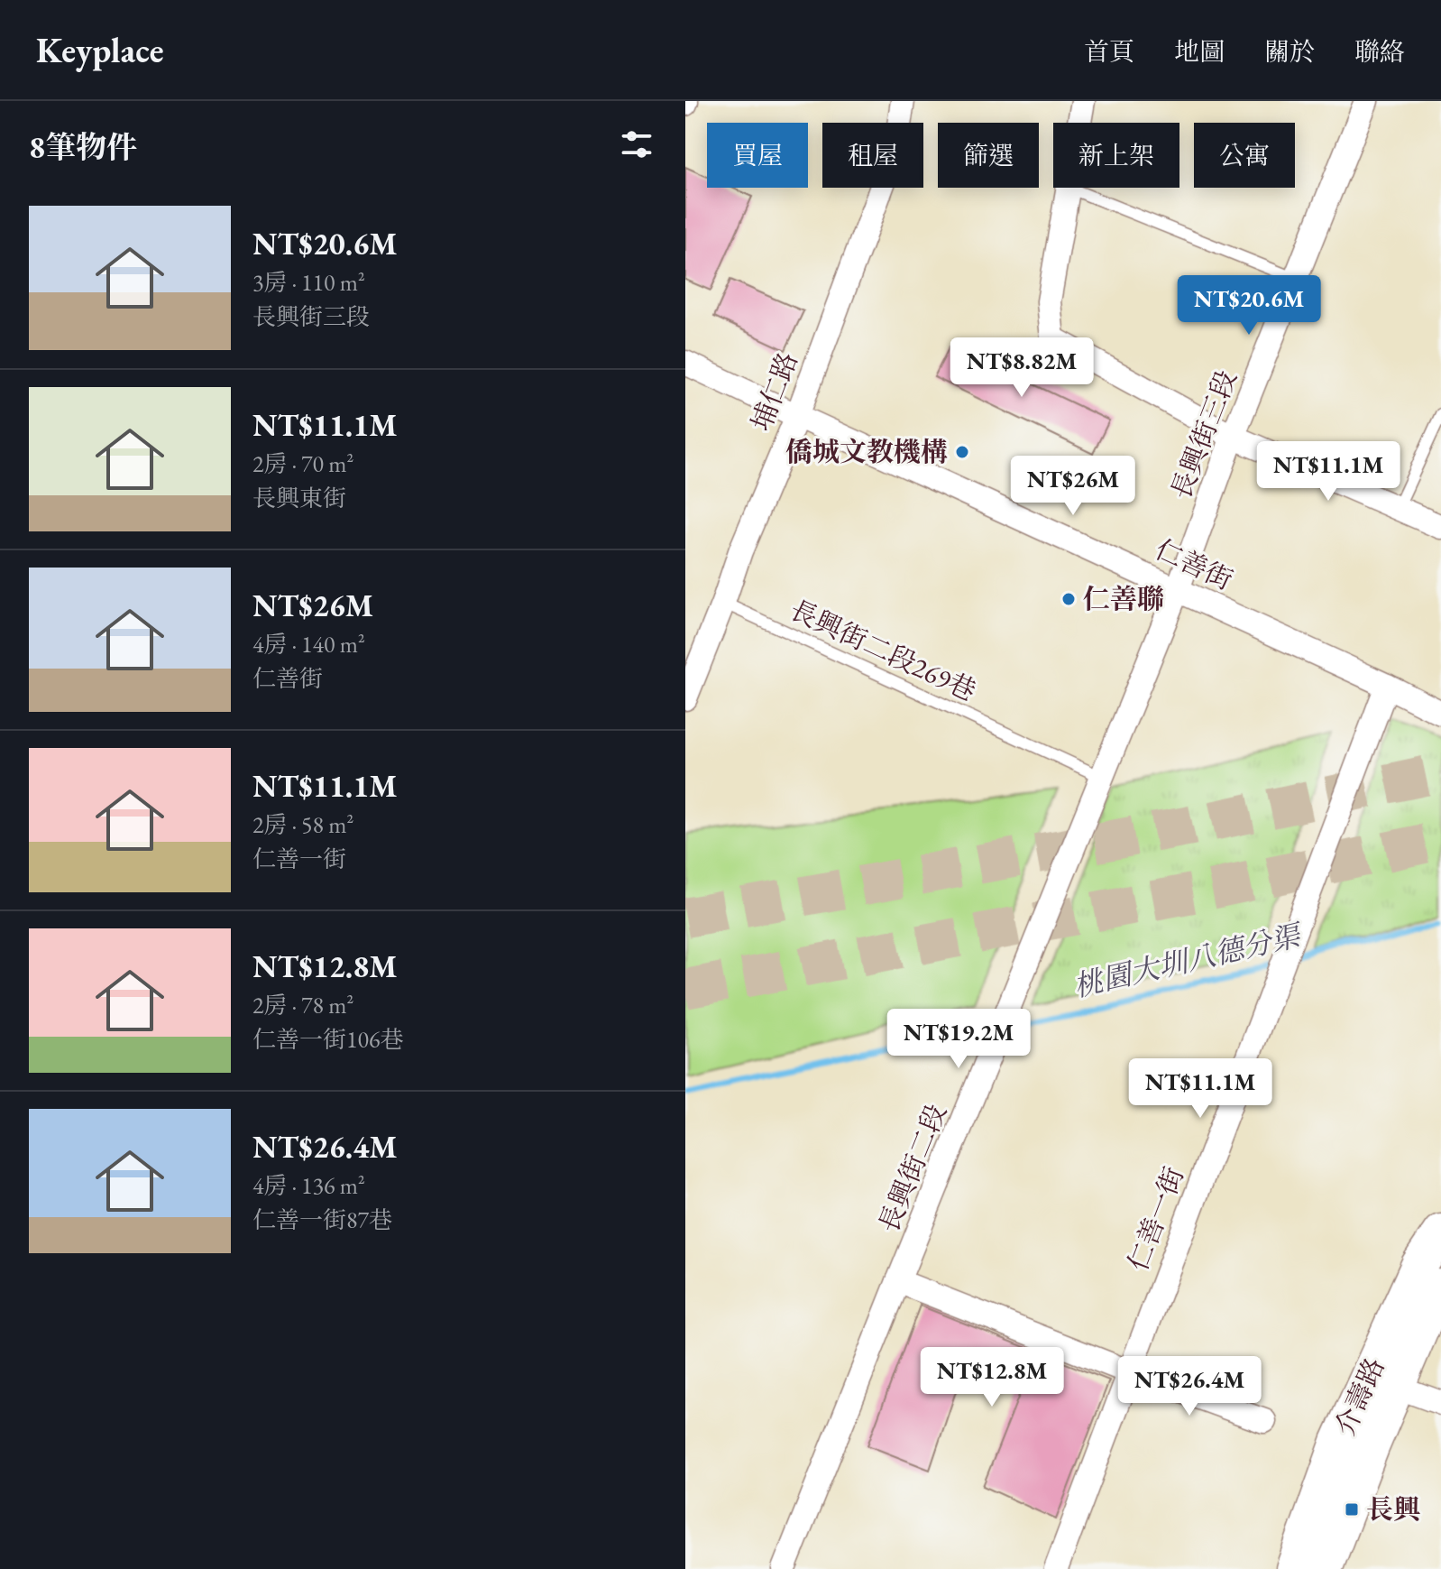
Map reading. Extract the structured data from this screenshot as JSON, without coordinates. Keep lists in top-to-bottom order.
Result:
{
  "streets": {
    "main road": ["介壽路"],
    "street": [
      "埔仁路",
      "長興街三段",
      "仁善街",
      "長興街二段",
      "仁善一街"
    ],
    "lane": ["長興街二段269巷"]
  },
  "crossings": [
    ["埔仁路", "仁善街"],
    ["埔仁路", "長興街二段269巷"],
    ["長興街三段", "仁善街"],
    ["長興街三段", "長興街二段"],
    ["仁善街", "長興街二段"],
    ["仁善街", "仁善一街"],
    ["長興街二段269巷", "長興街二段"]
  ],
  "water": ["桃園大圳八德分渠"],
  "places": {
    "other": ["僑城文教機構", "仁善聯"],
    "transit": ["長興"]
  },
  "page": {
    "header": "Keyplace",
    "nav": [
      "首頁",
      "地圖",
      "關於",
      "聯絡"
    ],
    "heading": "8筆物件",
    "chip": [
      "買屋",
      "租屋",
      "篩選",
      "新上架",
      "公寓"
    ],
    "list": [
      {
        "name": "NT$20.6M",
        "note": "3房 · 110 m² · 長興街三段"
      },
      {
        "name": "NT$11.1M",
        "note": "2房 · 70 m² · 長興東街"
      },
      {
        "name": "NT$26M",
        "note": "4房 · 140 m² · 仁善街"
      },
      {
        "name": "NT$11.1M",
        "note": "2房 · 58 m² · 仁善一街"
      },
      {
        "name": "NT$12.8M",
        "note": "2房 · 78 m² · 仁善一街106巷"
      },
      {
        "name": "NT$26.4M",
        "note": "4房 · 136 m² · 仁善一街87巷"
      }
    ],
    "price": [
      "NT$20.6M",
      "NT$8.82M",
      "NT$11.1M",
      "NT$26M",
      "NT$19.2M",
      "NT$11.1M",
      "NT$12.8M",
      "NT$26.4M"
    ]
  }
}
